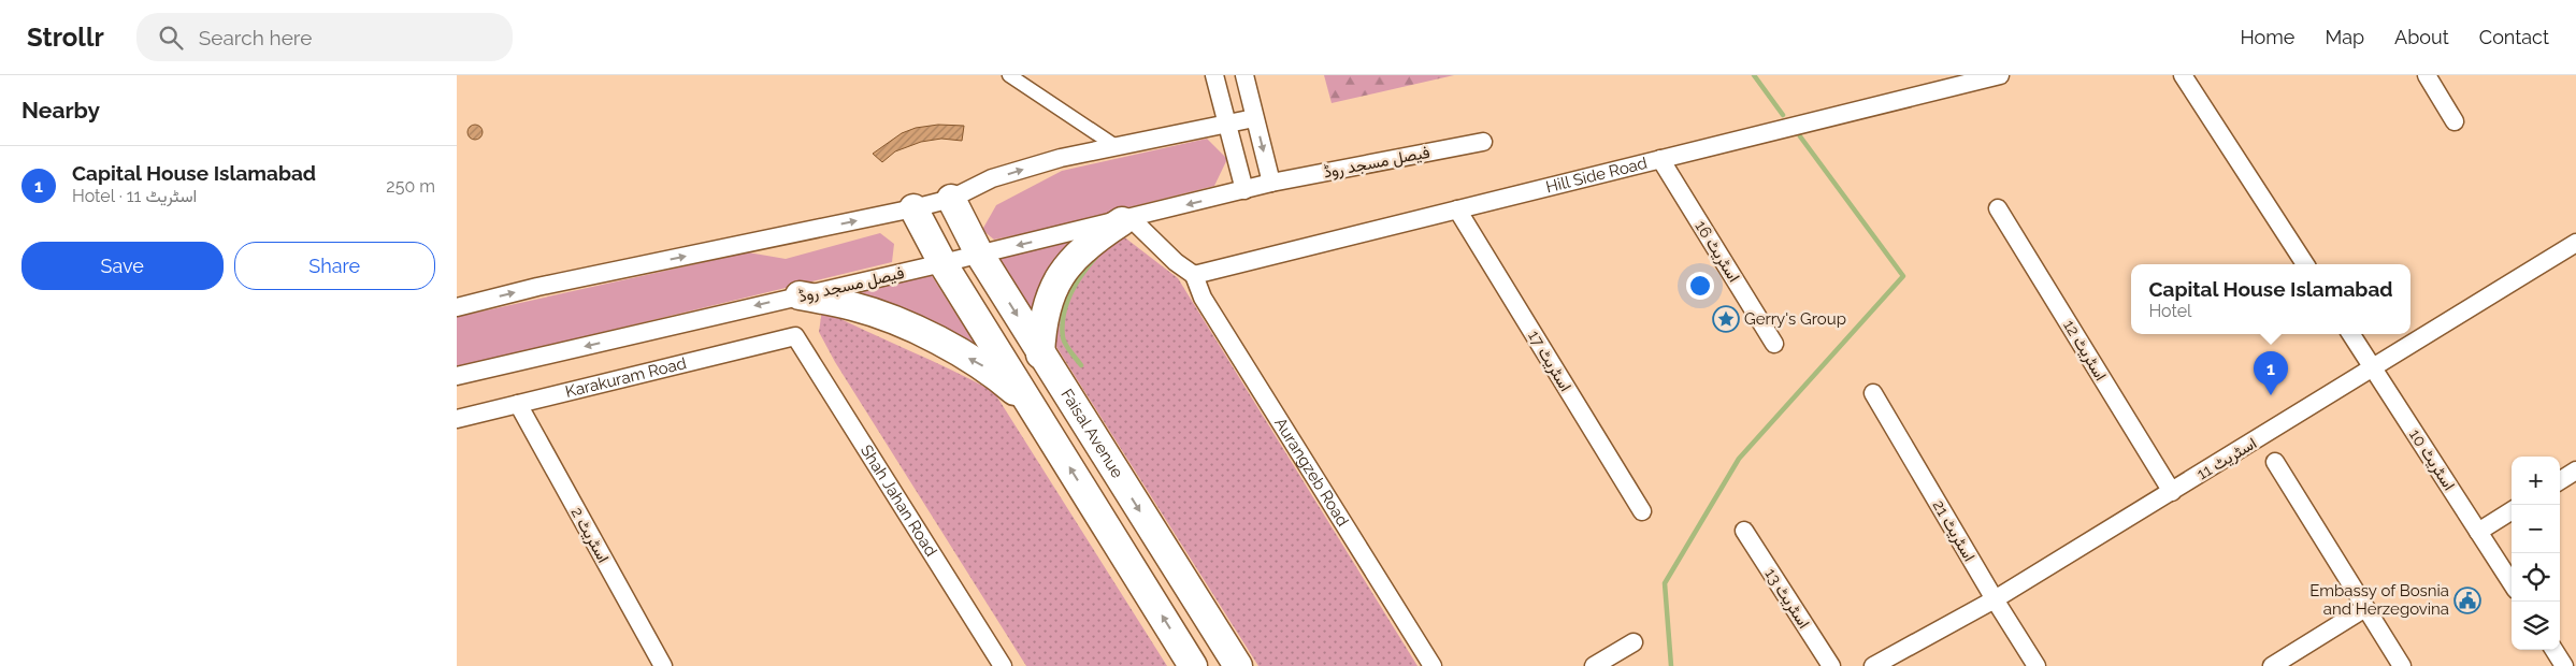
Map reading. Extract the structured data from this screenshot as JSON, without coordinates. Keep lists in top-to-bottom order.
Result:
{
  "streets": {
    "main road": ["Faisal Avenue"],
    "street": [
      "فیصل مسجد روڈ",
      "Hill Side Road",
      "اسٹریٹ 16",
      "اسٹریٹ 12",
      "اسٹریٹ 17",
      "Karakuram Road",
      "اسٹریٹ 11",
      "اسٹریٹ 10",
      "Aurangzeb Road",
      "Shah Jahan Road",
      "اسٹریٹ 21",
      "اسٹریٹ 2",
      "اسٹریٹ 13"
    ]
  },
  "crossings": [
    ["فیصل مسجد روڈ", "Faisal Avenue"],
    ["Hill Side Road", "اسٹریٹ 16"],
    ["Hill Side Road", "اسٹریٹ 17"],
    ["Hill Side Road", "Aurangzeb Road"],
    ["اسٹریٹ 12", "اسٹریٹ 11"],
    ["Karakuram Road", "Shah Jahan Road"],
    ["Karakuram Road", "اسٹریٹ 2"],
    ["اسٹریٹ 11", "اسٹریٹ 10"],
    ["اسٹریٹ 11", "اسٹریٹ 21"]
  ],
  "places": {
    "place": ["Gerry's Group"],
    "public building": ["Embassy of Bosnia and Herzegovina"]
  },
  "page": {
    "header": "Strollr",
    "search": "Search here",
    "nav": [
      "Home",
      "Map",
      "About",
      "Contact"
    ],
    "heading": "Nearby",
    "list": [
      {
        "mark": "1",
        "name": "Capital House Islamabad",
        "note": "Hotel · اسٹریٹ 11",
        "value": "250 m"
      }
    ],
    "buttons": ["Save", "Share"],
    "popup": ["Capital House Islamabad", "Hotel"],
    "pins": "1",
    "map_buttons": ["+", "−"]
  }
}
